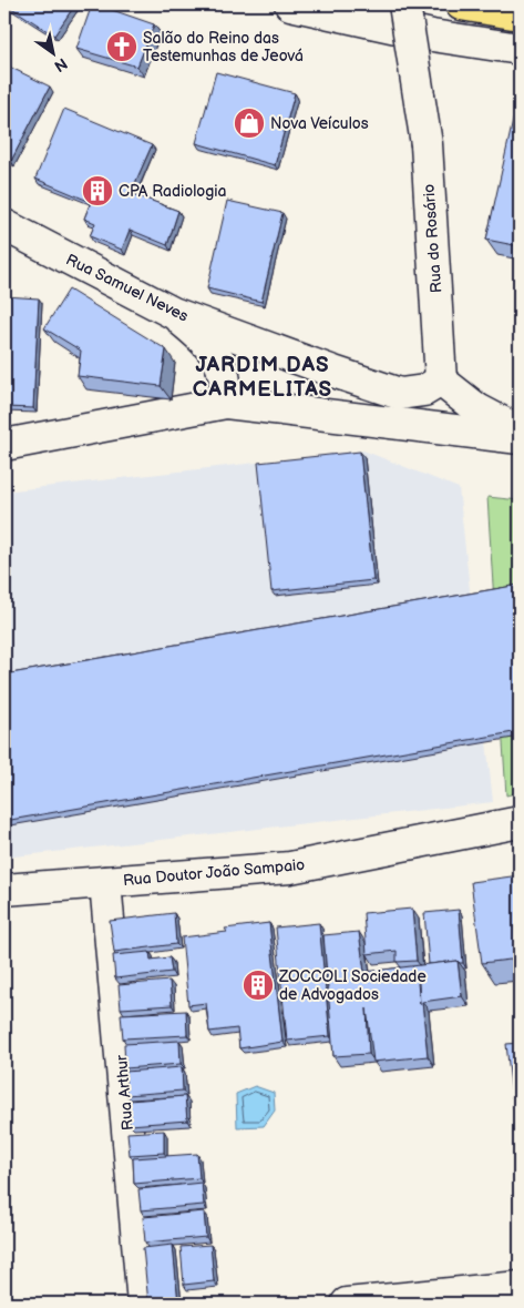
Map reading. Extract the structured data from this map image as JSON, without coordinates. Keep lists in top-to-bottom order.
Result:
{
  "streets": {
    "street": [
      "Rua do Rosário",
      "Rua Samuel Neves",
      "Rua Doutor João Sampaio",
      "Rua Arthur"
    ]
  },
  "crossings": [
    ["Rua do Rosário", "Rua Samuel Neves"],
    ["Rua Doutor João Sampaio", "Rua Arthur"]
  ],
  "districts": ["JARDIM DAS CARMELITAS"],
  "places": {
    "church": ["Salão do Reino das Testemunhas de Jeová"],
    "shop": ["Nova Veículos"],
    "building": ["CPA Radiologia", "ZOCCOLI Sociedade de Advogados"]
  },
  "north": "bottom right"
}
